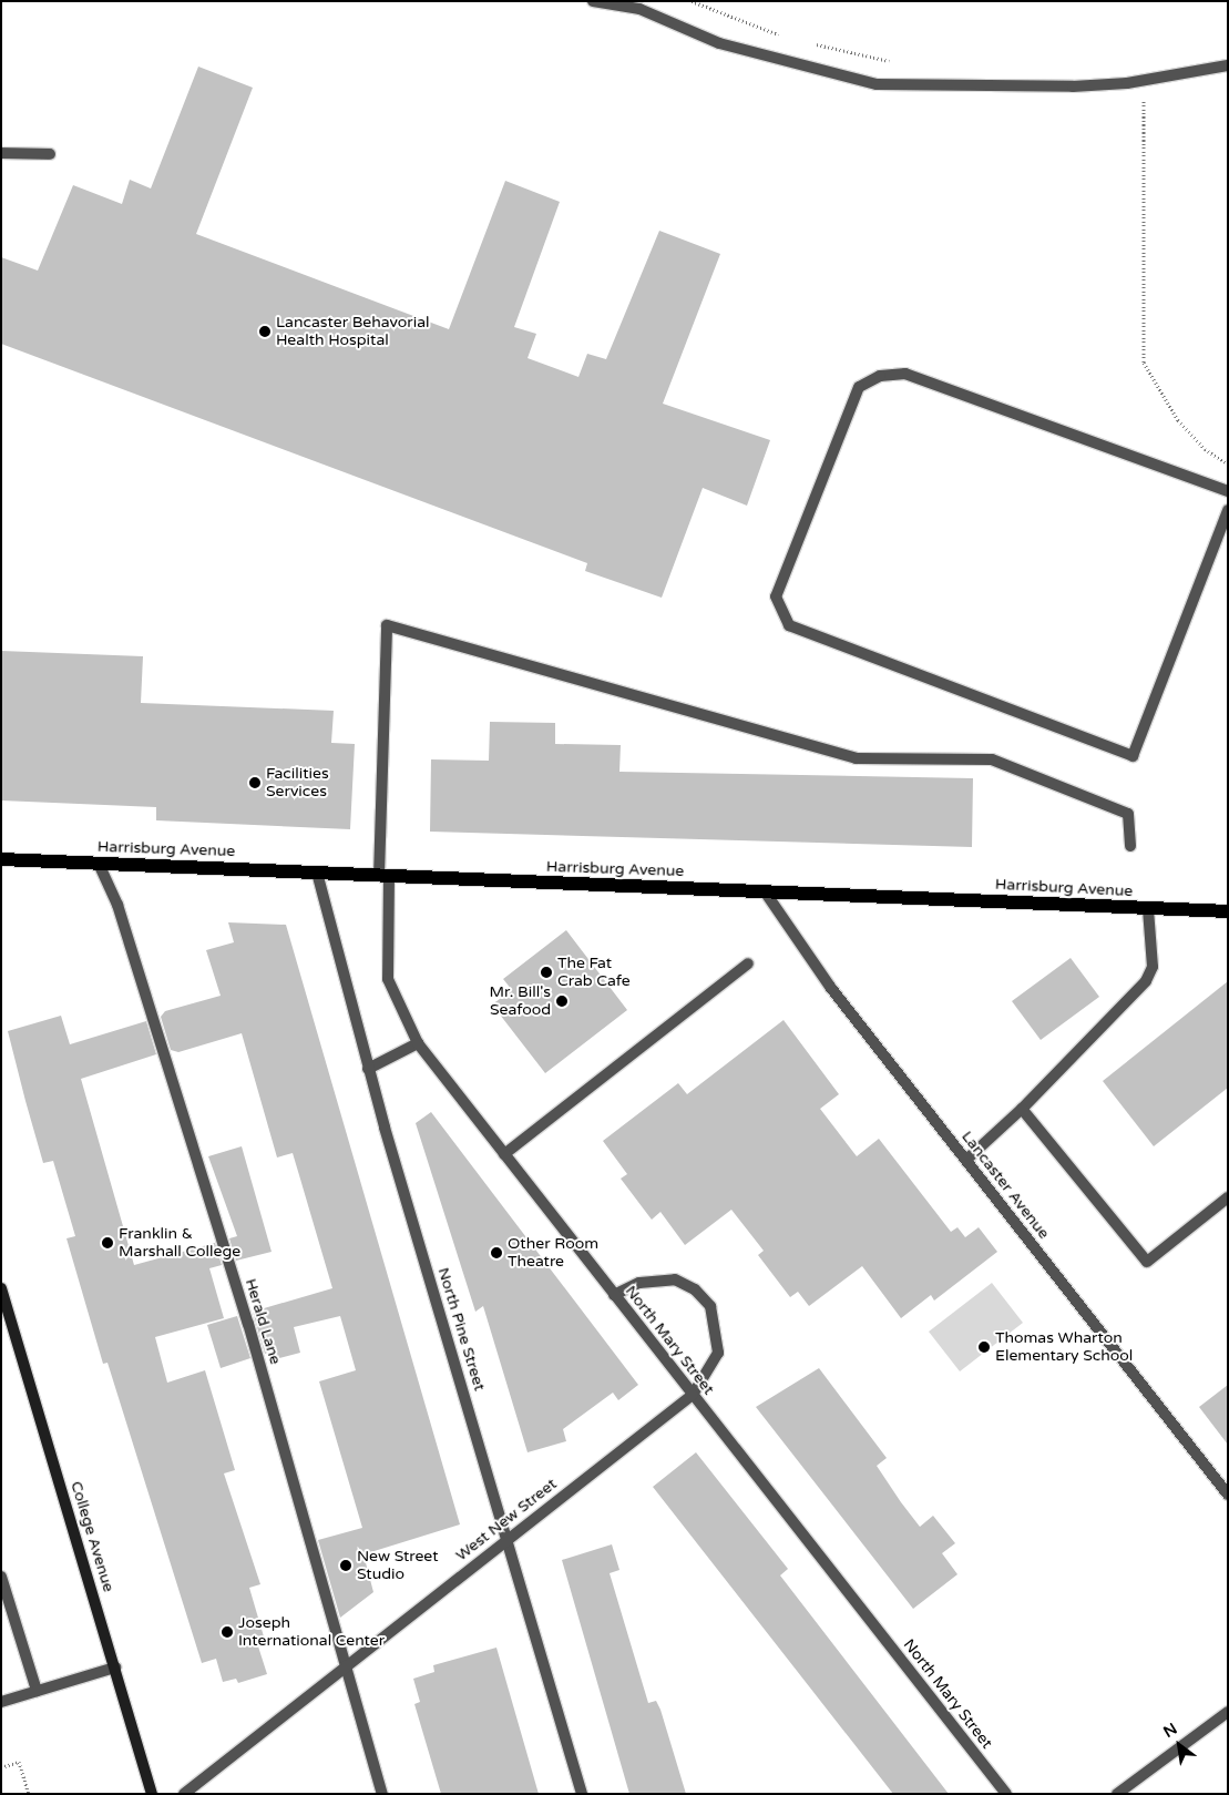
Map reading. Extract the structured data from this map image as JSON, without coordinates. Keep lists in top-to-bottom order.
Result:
{
  "streets": {
    "main road": ["Harrisburg Avenue", "College Avenue"],
    "street": [
      "Lancaster Avenue",
      "Herald Lane",
      "North Pine Street",
      "North Mary Street",
      "West New Street"
    ]
  },
  "crossings": [
    ["Harrisburg Avenue", "Lancaster Avenue"],
    ["Harrisburg Avenue", "Herald Lane"],
    ["Harrisburg Avenue", "North Pine Street"],
    ["Harrisburg Avenue", "North Mary Street"],
    ["Herald Lane", "West New Street"],
    ["North Pine Street", "West New Street"],
    ["North Mary Street", "West New Street"]
  ],
  "places": [
    "Lancaster Behavorial Health Hospital",
    "Facilities Services",
    "The Fat Crab Cafe",
    "Mr. Bill's Seafood",
    "Franklin & Marshall College",
    "Other Room Theatre",
    "Thomas Wharton Elementary School",
    "New Street Studio",
    "Joseph International Center"
  ],
  "north": "top left"
}
